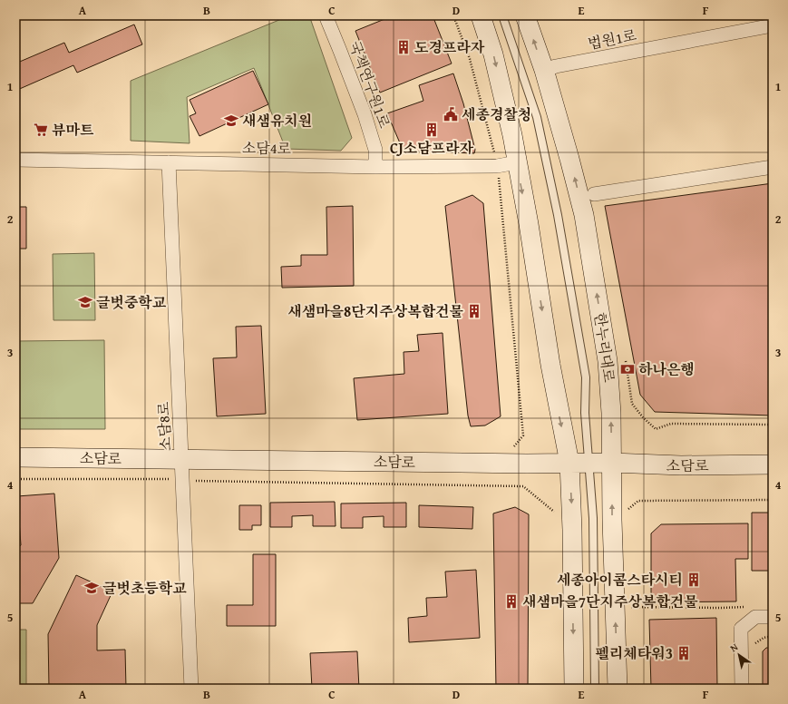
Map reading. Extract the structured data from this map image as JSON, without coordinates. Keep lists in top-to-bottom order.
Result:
{
  "streets": {
    "street": [
      "법원1로",
      "국책연구원1로",
      "소담4로",
      "한누리대로",
      "소담8로",
      "소담로"
    ]
  },
  "crossings": [
    ["법원1로", "한누리대로"],
    ["국책연구원1로", "소담4로"],
    ["소담4로", "소담8로"],
    ["한누리대로", "소담로"],
    ["소담8로", "소담로"]
  ],
  "places": {
    "building": [
      "도경프라자",
      "CJ소담프라자",
      "새샘마을8단지주상복합건물",
      "세종아이콤스타시티",
      "새샘마을7단지주상복합건물",
      "펠리체타워3"
    ],
    "public building": ["세종경찰청"],
    "school or university": ["새샘유치원", "글벗중학교", "글벗초등학교"],
    "supermarket": ["뷰마트"],
    "bank": ["하나은행"]
  },
  "north": "top left",
  "grid": {
    "columns": [
      "A",
      "B",
      "C",
      "D",
      "E",
      "F"
    ],
    "rows": [
      "1",
      "2",
      "3",
      "4",
      "5"
    ]
  }
}
